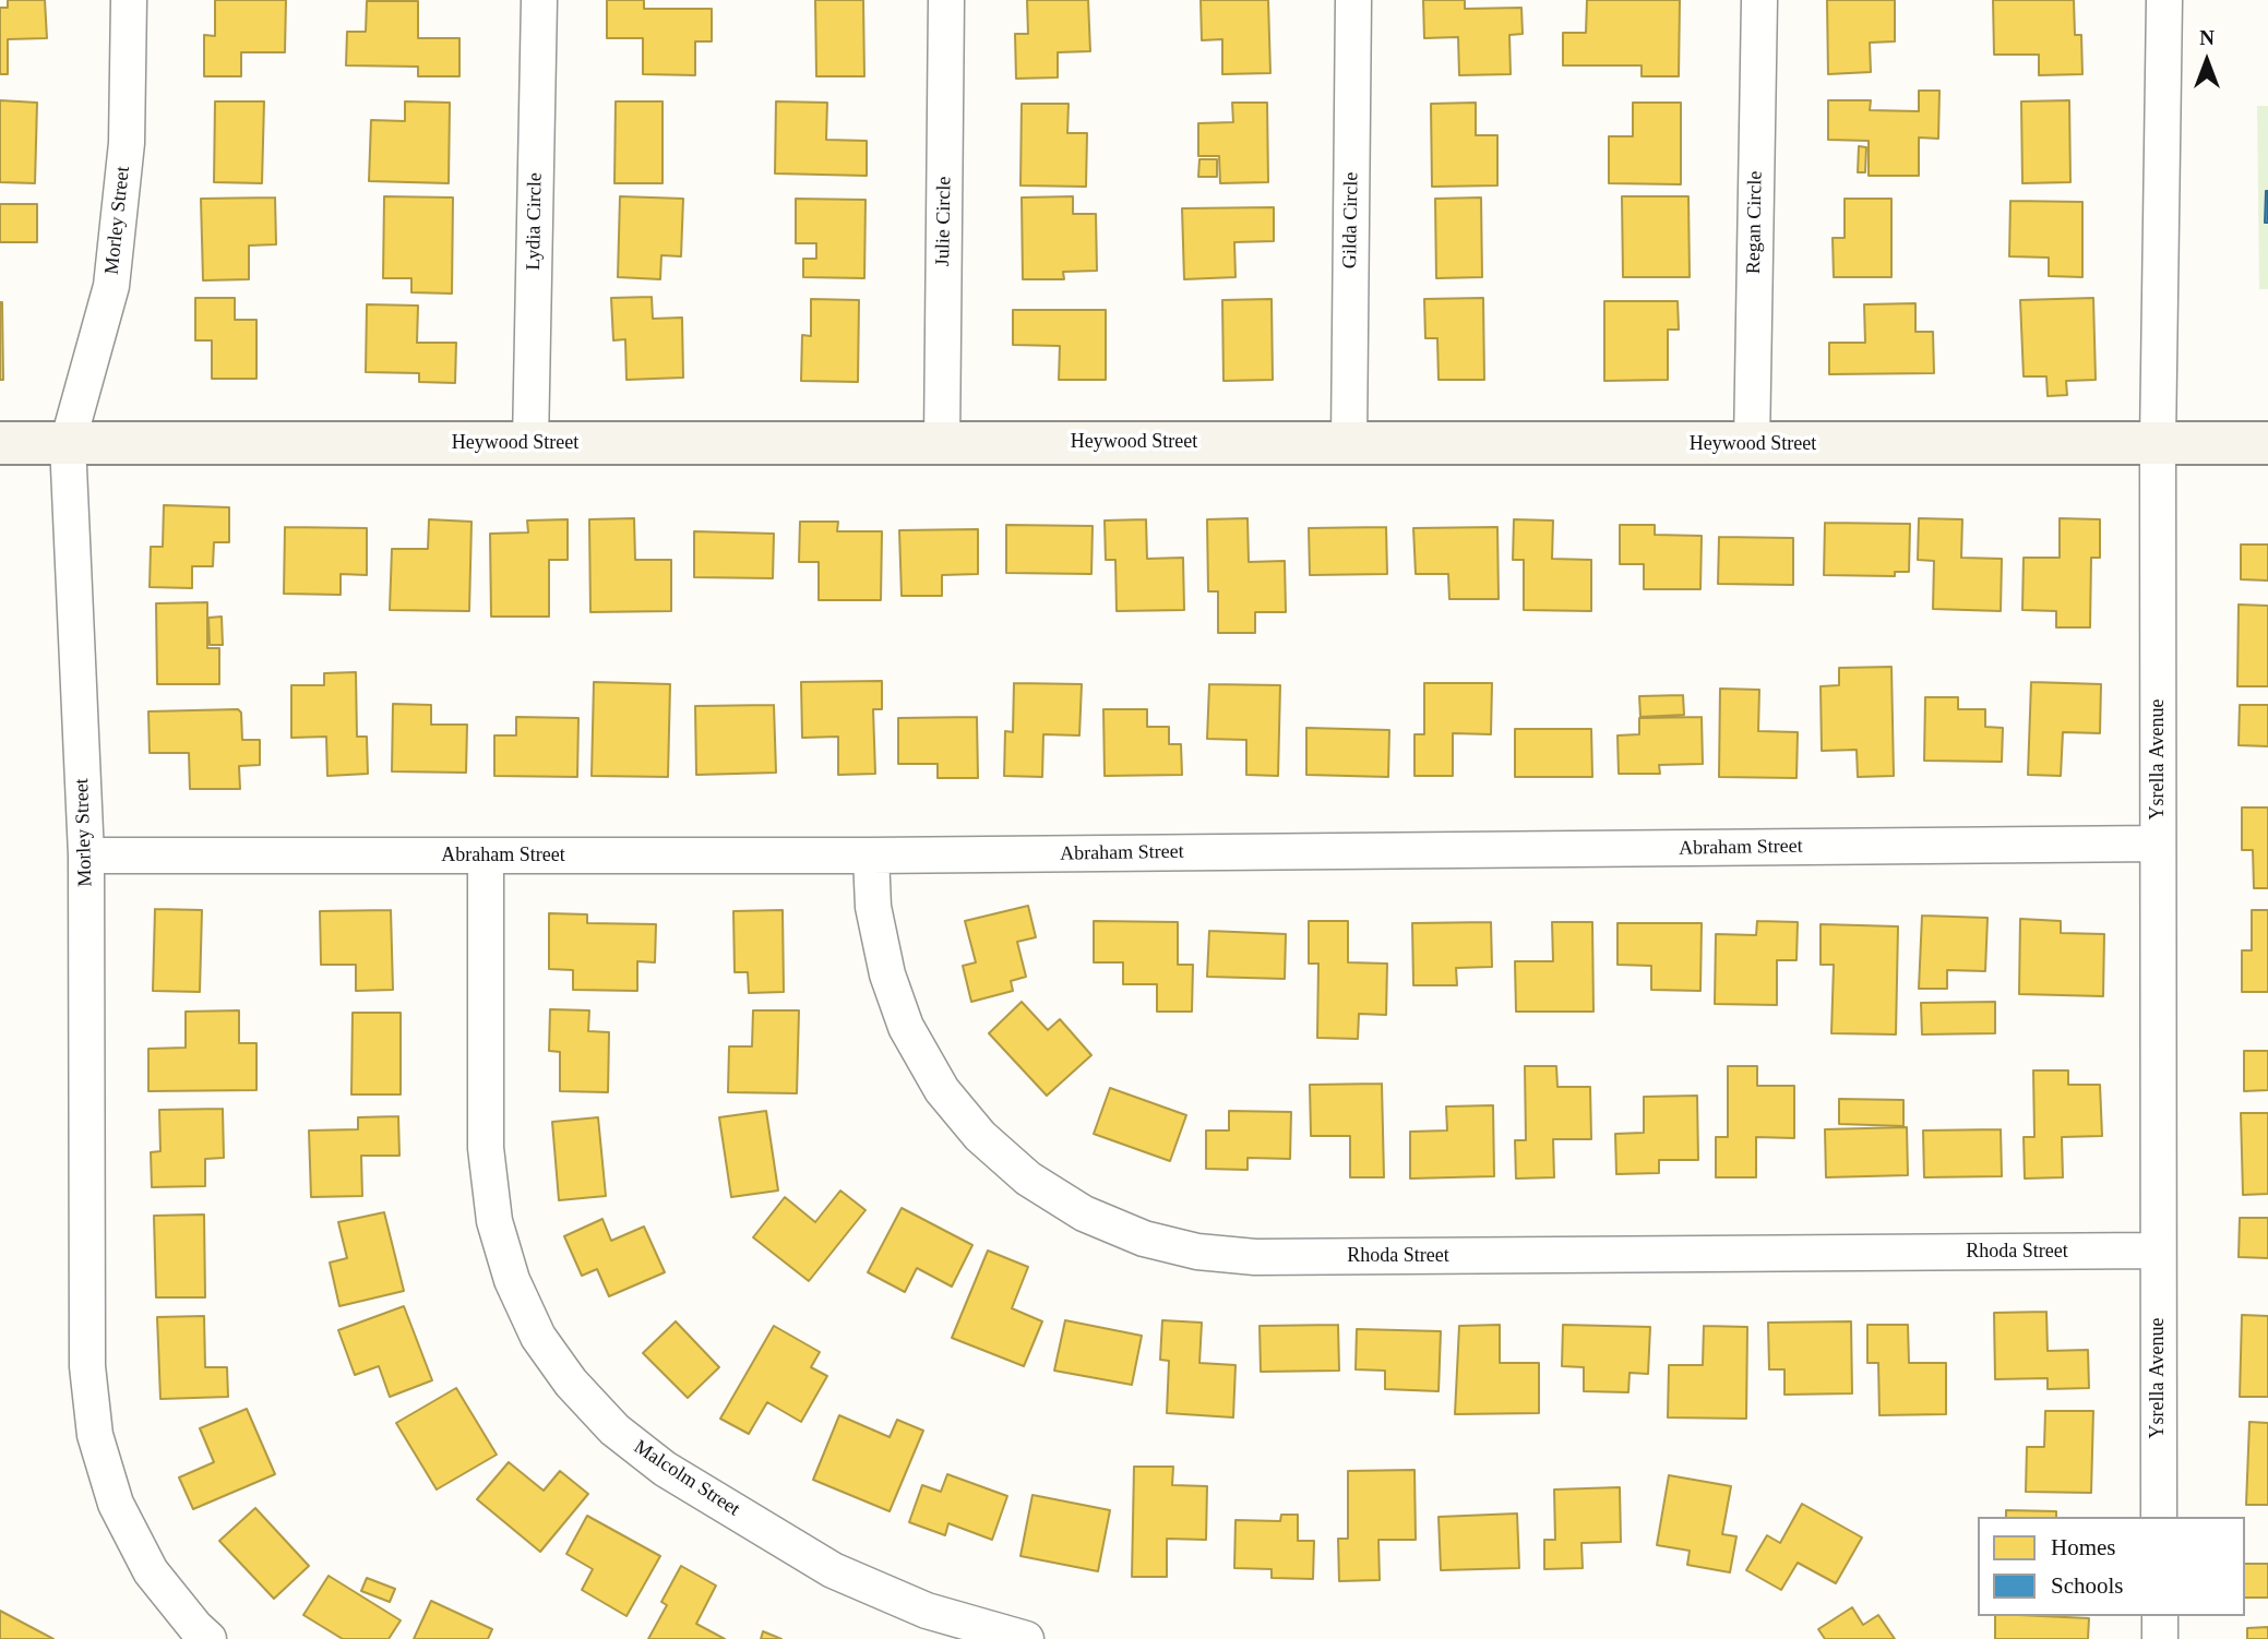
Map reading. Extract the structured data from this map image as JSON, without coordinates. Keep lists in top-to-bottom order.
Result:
{
  "streets": {
    "street": [
      "Morley Street",
      "Gilda Circle",
      "Lydia Circle",
      "Julie Circle",
      "Regan Circle",
      "Heywood Street",
      "Ysrella Avenue",
      "Abraham Street",
      "Rhoda Street",
      "Malcolm Street"
    ]
  },
  "crossings": [
    ["Morley Street", "Heywood Street"],
    ["Morley Street", "Abraham Street"],
    ["Gilda Circle", "Heywood Street"],
    ["Lydia Circle", "Heywood Street"],
    ["Julie Circle", "Heywood Street"],
    ["Regan Circle", "Heywood Street"],
    ["Heywood Street", "Ysrella Avenue"],
    ["Ysrella Avenue", "Abraham Street"],
    ["Ysrella Avenue", "Rhoda Street"],
    ["Abraham Street", "Rhoda Street"],
    ["Abraham Street", "Malcolm Street"]
  ],
  "legend": ["Homes", "Schools"],
  "north": "top"
}
